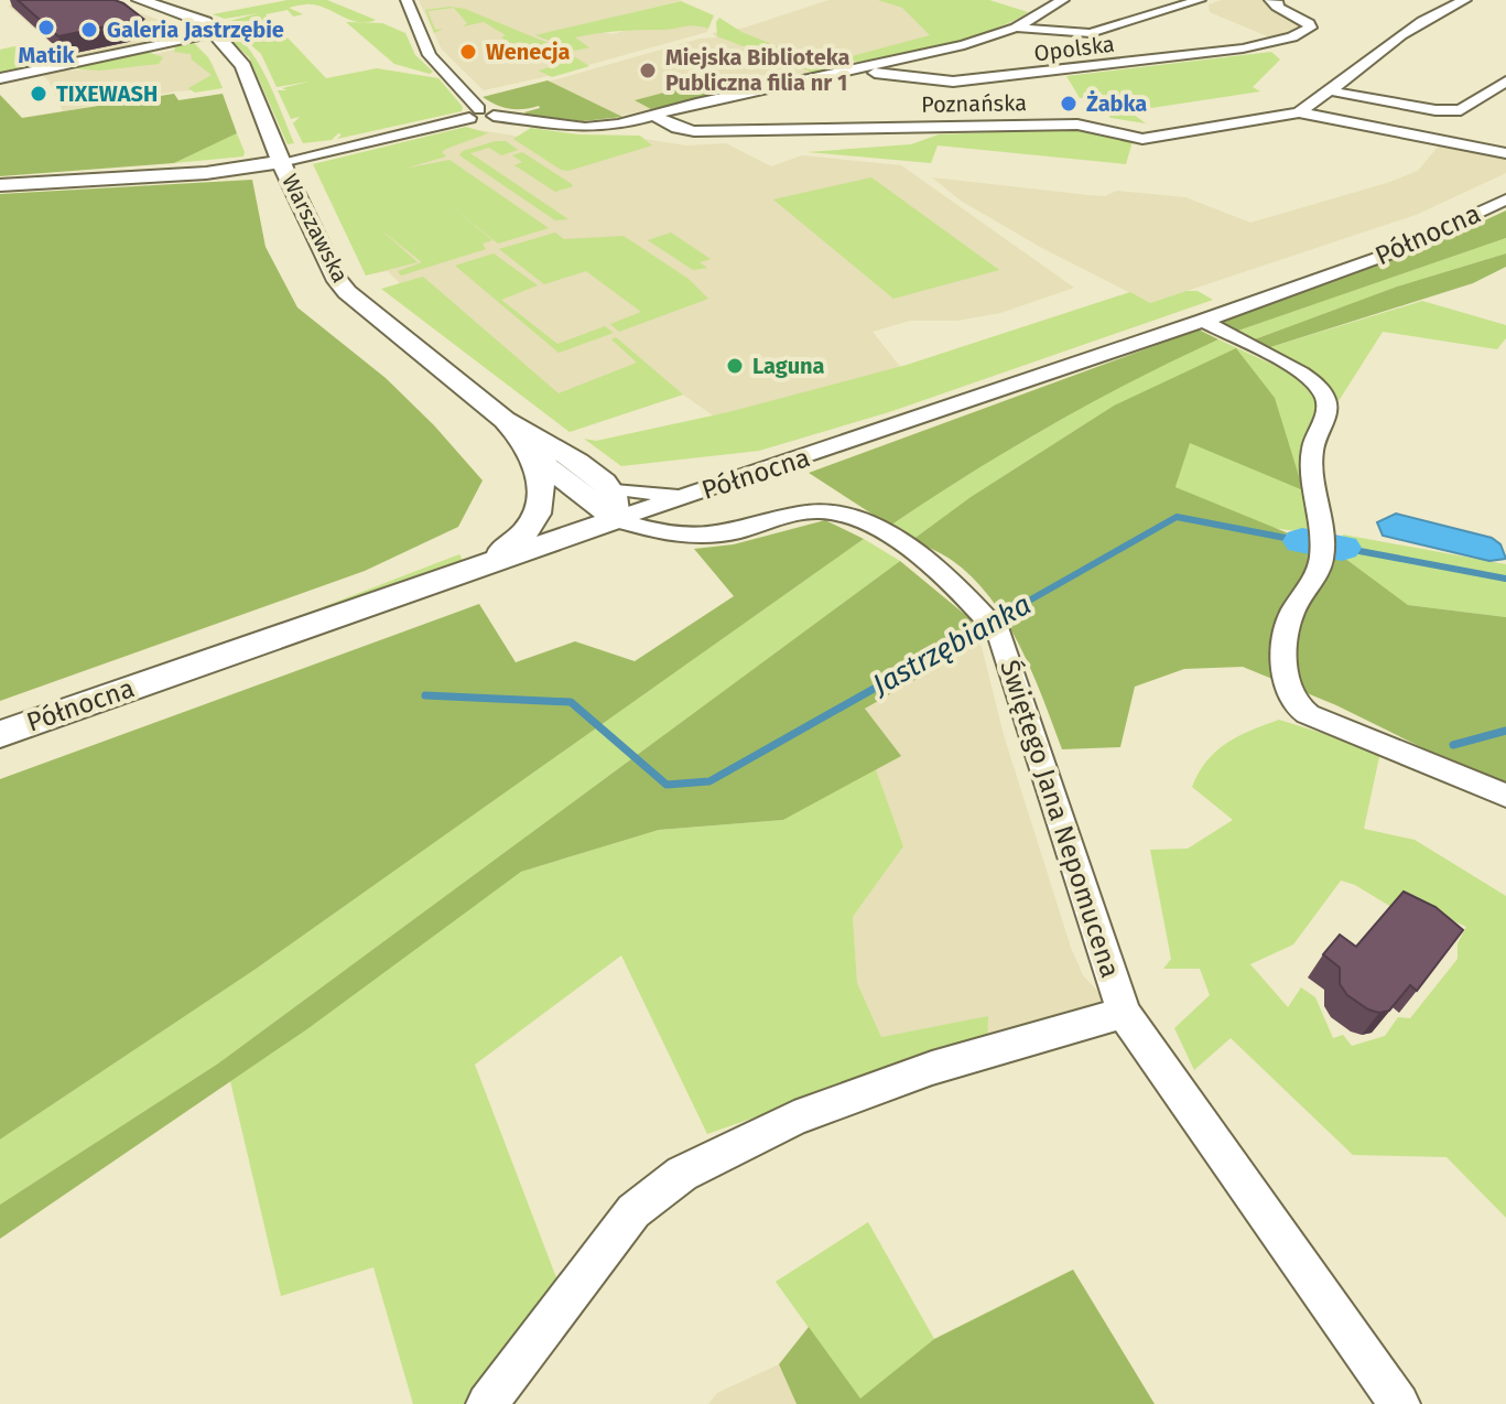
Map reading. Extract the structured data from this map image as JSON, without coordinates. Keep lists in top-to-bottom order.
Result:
{
  "streets": {
    "street": [
      "Opolska",
      "Poznańska",
      "Warszawska",
      "Północna",
      "Świętego Jana Nepomucena"
    ]
  },
  "crossings": [
    ["Opolska", "Poznańska"],
    ["Warszawska", "Północna"],
    ["Warszawska", "Świętego Jana Nepomucena"],
    ["Północna", "Świętego Jana Nepomucena"]
  ],
  "water": ["Jastrzębianka"],
  "places": [
    "Matik",
    "Galeria Jastrzębie",
    "Wenecja",
    "Miejska Biblioteka Publiczna filia nr 1",
    "TIXEWASH",
    "Żabka",
    "Laguna"
  ]
}
